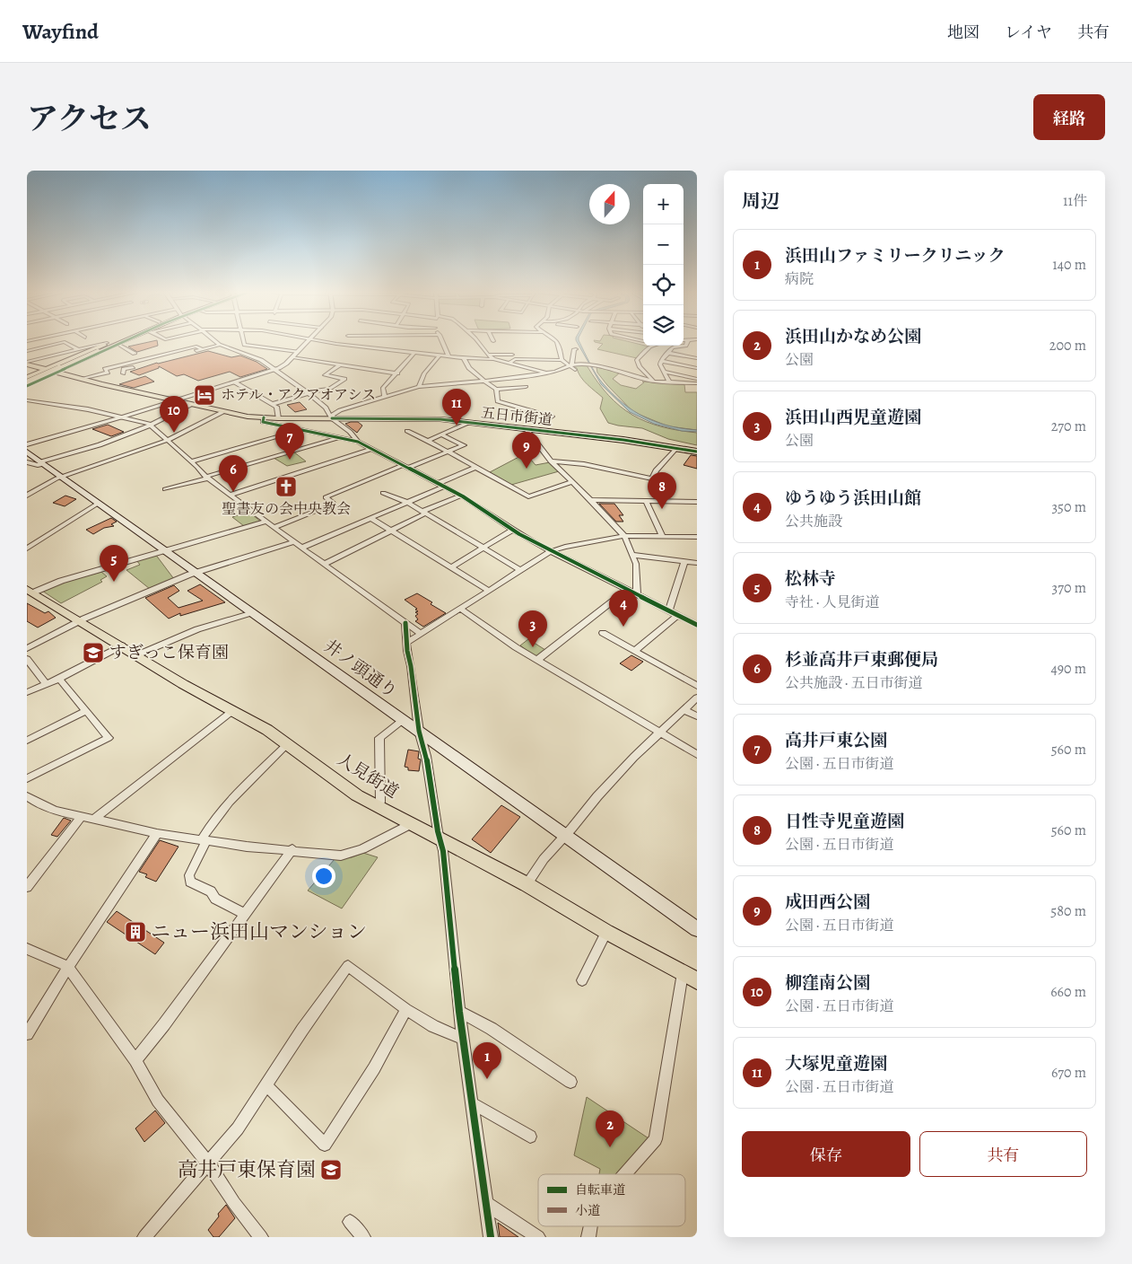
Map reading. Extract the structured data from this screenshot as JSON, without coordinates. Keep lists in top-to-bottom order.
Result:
{
  "streets": {
    "main road": ["五日市街道", "井ノ頭通り", "人見街道"]
  },
  "places": {
    "hotel": ["ホテル・アクアオアシス"],
    "church": ["聖書友の会中央教会"],
    "school or university": ["すぎっこ保育園", "高井戸東保育園"],
    "building": ["ニュー浜田山マンション"]
  },
  "legend": ["自転車道", "小道"],
  "north": "top",
  "page": {
    "header": "Wayfind",
    "nav": ["地図", "レイヤ", "共有"],
    "title": "アクセス",
    "buttons": [
      "経路",
      ["保存", "共有"]
    ],
    "heading": ["周辺", "11件"],
    "map_buttons": ["+", "−"],
    "list": [
      {
        "mark": "1",
        "name": "浜田山ファミリークリニック",
        "note": "病院",
        "value": "140 m"
      },
      {
        "mark": "2",
        "name": "浜田山かなめ公園",
        "note": "公園",
        "value": "200 m"
      },
      {
        "mark": "3",
        "name": "浜田山西児童遊園",
        "note": "公園",
        "value": "270 m"
      },
      {
        "mark": "4",
        "name": "ゆうゆう浜田山館",
        "note": "公共施設",
        "value": "350 m"
      },
      {
        "mark": "5",
        "name": "松林寺",
        "note": "寺社 · 人見街道",
        "value": "370 m"
      },
      {
        "mark": "6",
        "name": "杉並高井戸東郵便局",
        "note": "公共施設 · 五日市街道",
        "value": "490 m"
      },
      {
        "mark": "7",
        "name": "高井戸東公園",
        "note": "公園 · 五日市街道",
        "value": "560 m"
      },
      {
        "mark": "8",
        "name": "日性寺児童遊園",
        "note": "公園 · 五日市街道",
        "value": "560 m"
      },
      {
        "mark": "9",
        "name": "成田西公園",
        "note": "公園 · 五日市街道",
        "value": "580 m"
      },
      {
        "mark": "10",
        "name": "柳窪南公園",
        "note": "公園 · 五日市街道",
        "value": "660 m"
      },
      {
        "mark": "11",
        "name": "大塚児童遊園",
        "note": "公園 · 五日市街道",
        "value": "670 m"
      }
    ],
    "pins": [
      "11",
      "10",
      "7",
      "9",
      "6",
      "8",
      "5",
      "4",
      "3",
      "1",
      "2"
    ]
  }
}
